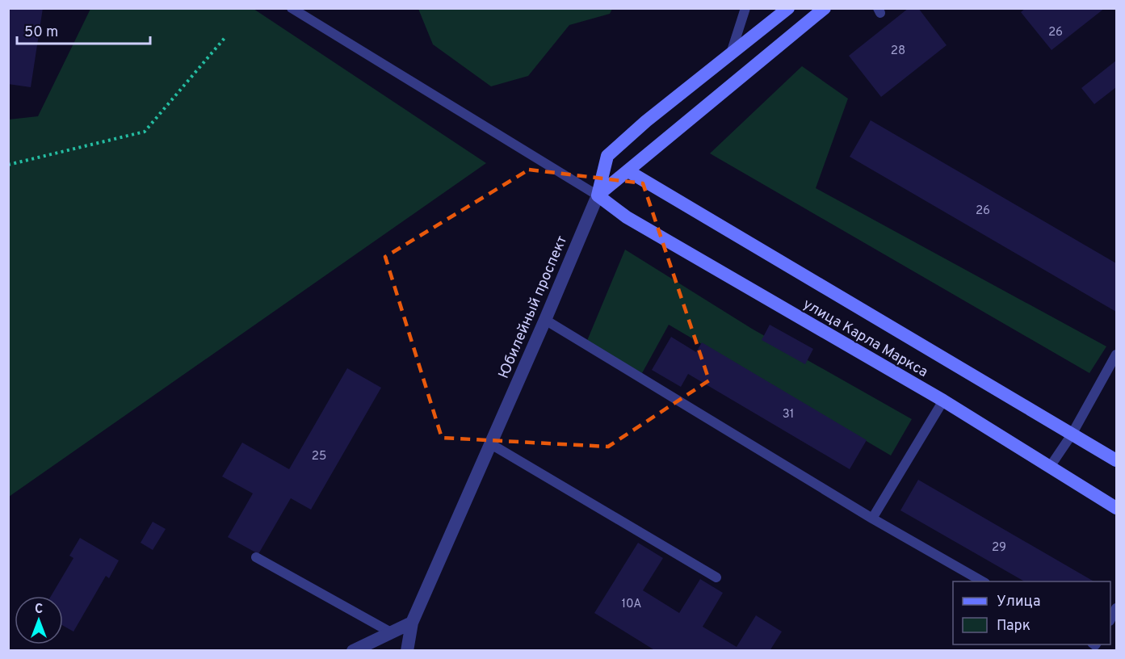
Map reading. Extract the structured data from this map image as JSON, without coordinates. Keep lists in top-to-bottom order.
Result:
{
  "streets": {
    "main road": ["Юбилейный проспект", "улица Карла Маркса"]
  },
  "crossings": [
    ["Юбилейный проспект", "улица Карла Маркса"]
  ],
  "house_numbers": [
    "26",
    "28",
    "26",
    "31",
    "25",
    "29",
    "10А"
  ],
  "legend": ["Улица", "Парк"],
  "scale_bar": "50 m",
  "north": "top"
}
